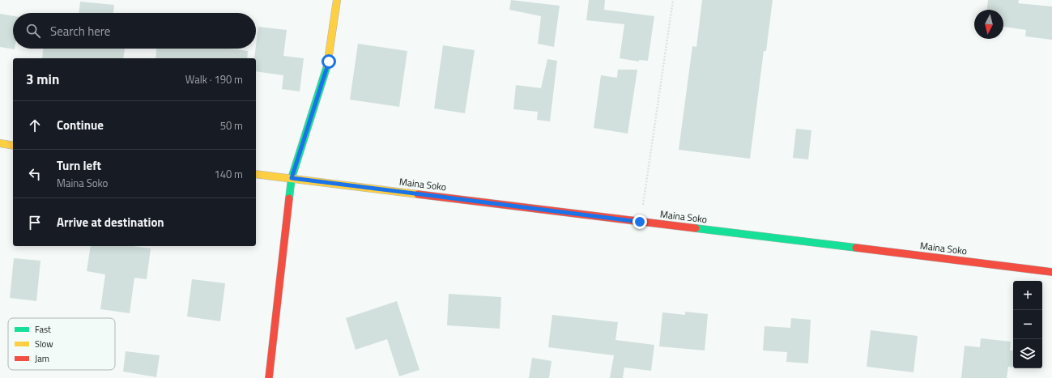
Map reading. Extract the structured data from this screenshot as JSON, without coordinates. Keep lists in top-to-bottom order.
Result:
{
  "streets": {
    "street": ["Maina Soko"]
  },
  "legend": ["Fast", "Slow", "Jam"],
  "north": "bottom",
  "page": {
    "search": "Search here",
    "heading": ["3 min", "Walk · 190 m"],
    "list": [
      ["Continue", "50 m"],
      ["Turn left", "Maina Soko", "140 m"],
      "Arrive at destination"
    ],
    "map_buttons": ["+", "−"]
  }
}
